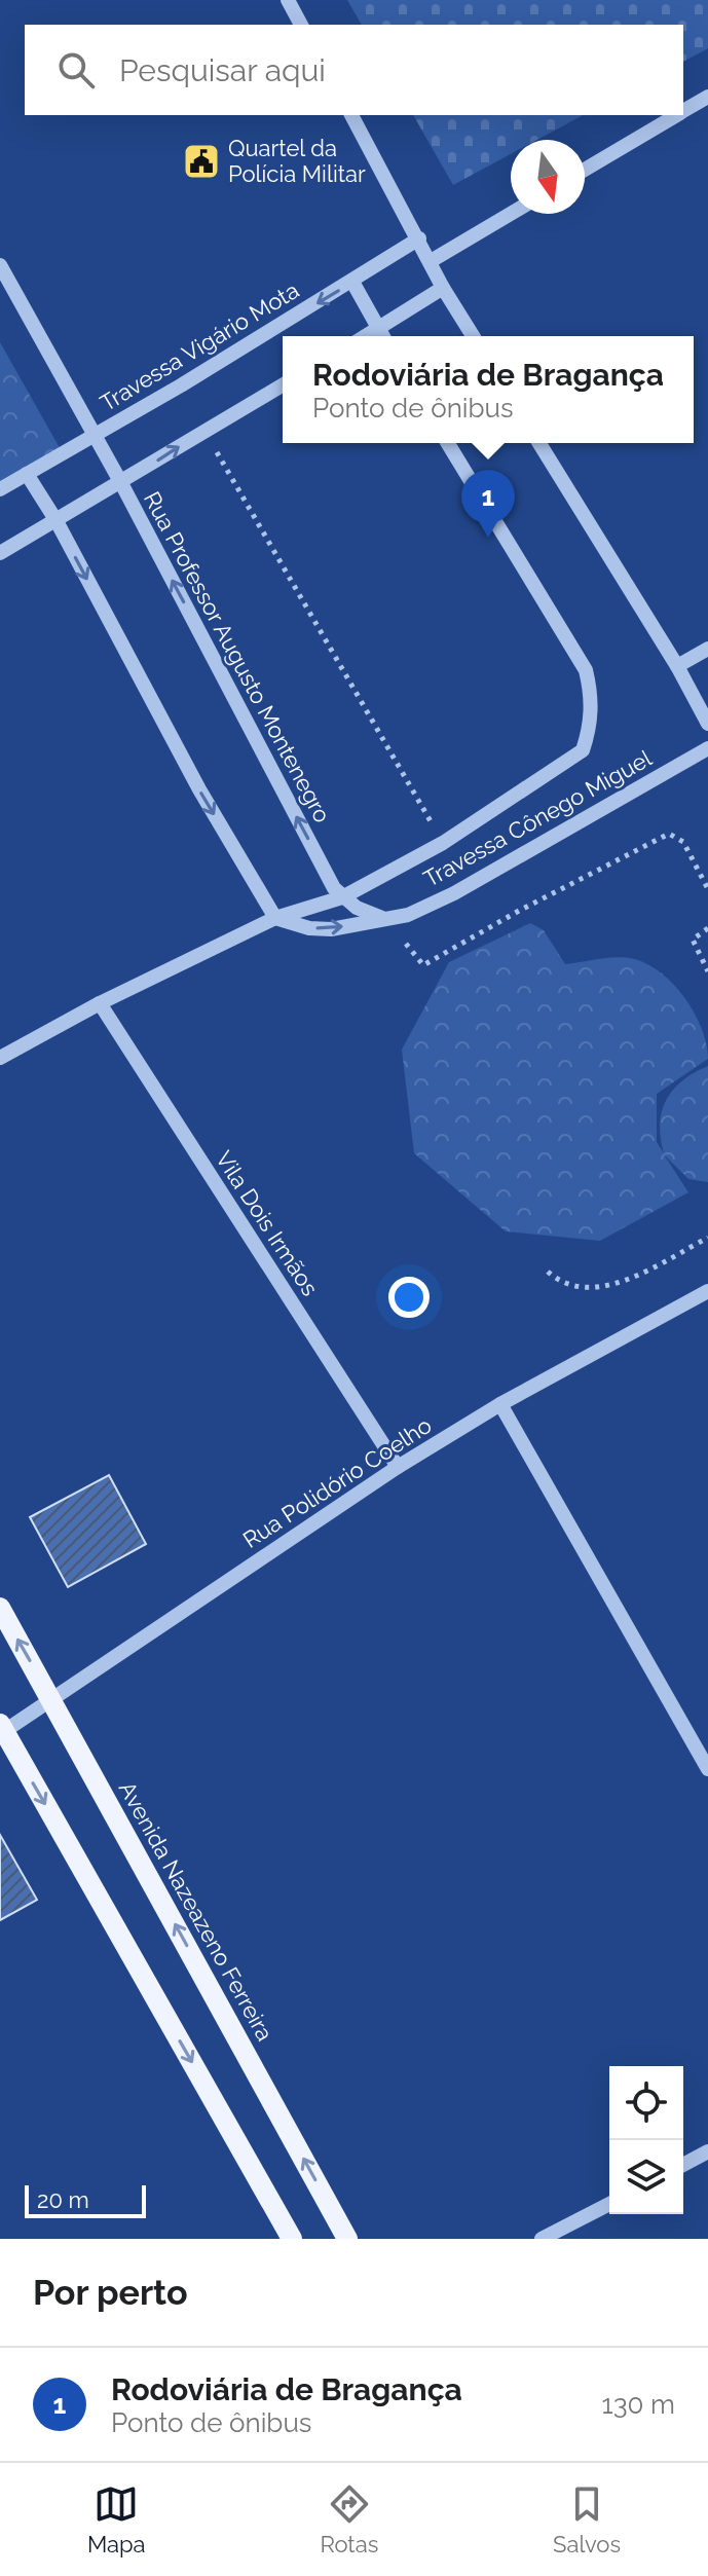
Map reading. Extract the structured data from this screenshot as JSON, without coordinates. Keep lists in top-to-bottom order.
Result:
{
  "streets": {
    "main road": ["Avenida Nazeazeno Ferreira"],
    "street": [
      "Travessa Vigário Mota",
      "Rua Professor Augusto Montenegro",
      "Travessa Cônego Miguel",
      "Vila Dois Irmãos",
      "Rua Polidório Coelho"
    ]
  },
  "crossings": [
    ["Travessa Vigário Mota", "Rua Professor Augusto Montenegro"],
    ["Vila Dois Irmãos", "Rua Polidório Coelho"],
    ["Rua Polidório Coelho", "Avenida Nazeazeno Ferreira"]
  ],
  "places": {
    "public building": ["Quartel da Polícia Militar"]
  },
  "scale_bar": "20 m",
  "north": "bottom",
  "page": {
    "search": "Pesquisar aqui",
    "popup": ["Rodoviária de Bragança", "Ponto de ônibus"],
    "pins": "1",
    "scale": "20 m",
    "heading": "Por perto",
    "list": [
      {
        "mark": "1",
        "name": "Rodoviária de Bragança",
        "note": "Ponto de ônibus",
        "value": "130 m"
      }
    ],
    "nav": ["Mapa", "Rotas", "Salvos"]
  }
}
